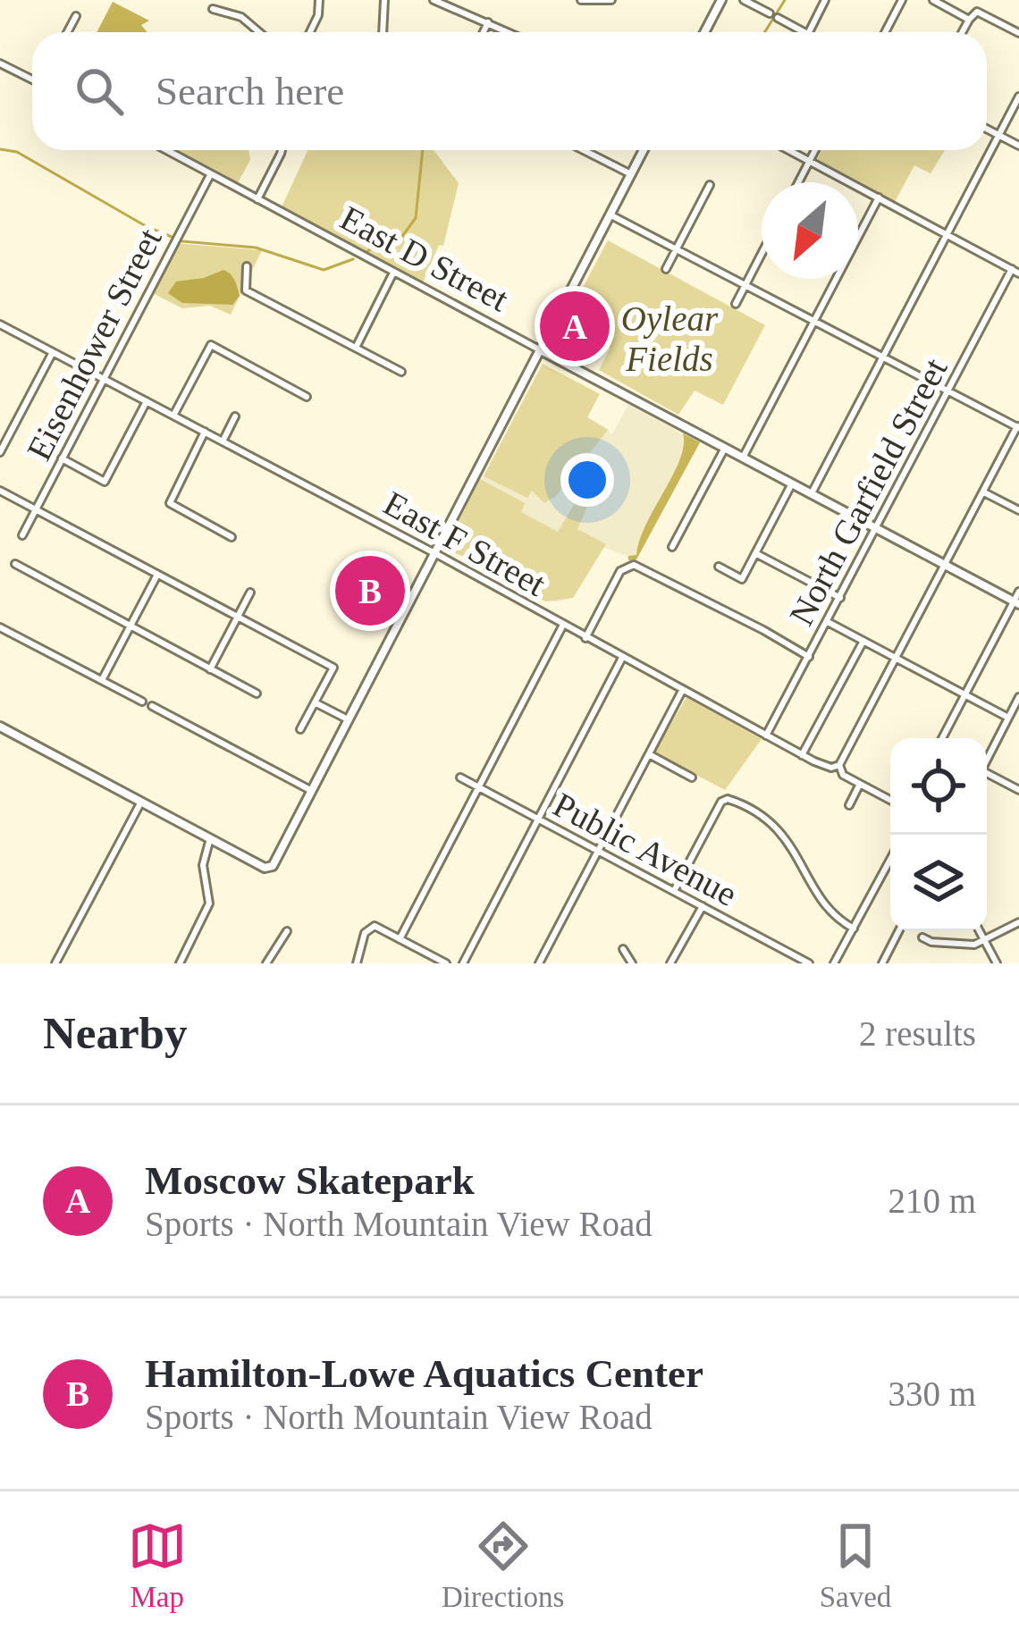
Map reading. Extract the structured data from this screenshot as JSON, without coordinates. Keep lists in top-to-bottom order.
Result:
{
  "streets": {
    "street": [
      "East D Street",
      "Eisenhower Street",
      "North Garfield Street",
      "East F Street",
      "Public Avenue"
    ]
  },
  "crossings": [
    ["East D Street", "Eisenhower Street"],
    ["East D Street", "North Garfield Street"],
    ["Eisenhower Street", "East F Street"],
    ["North Garfield Street", "East F Street"]
  ],
  "parks": ["Oylear Fields"],
  "north": "bottom left",
  "page": {
    "search": "Search here",
    "pins": ["A", "B"],
    "heading": ["Nearby", "2 results"],
    "list": [
      {
        "mark": "A",
        "name": "Moscow Skatepark",
        "note": "Sports · North Mountain View Road",
        "value": "210 m"
      },
      {
        "mark": "B",
        "name": "Hamilton-Lowe Aquatics Center",
        "note": "Sports · North Mountain View Road",
        "value": "330 m"
      }
    ],
    "nav": ["Map", "Directions", "Saved"]
  }
}
